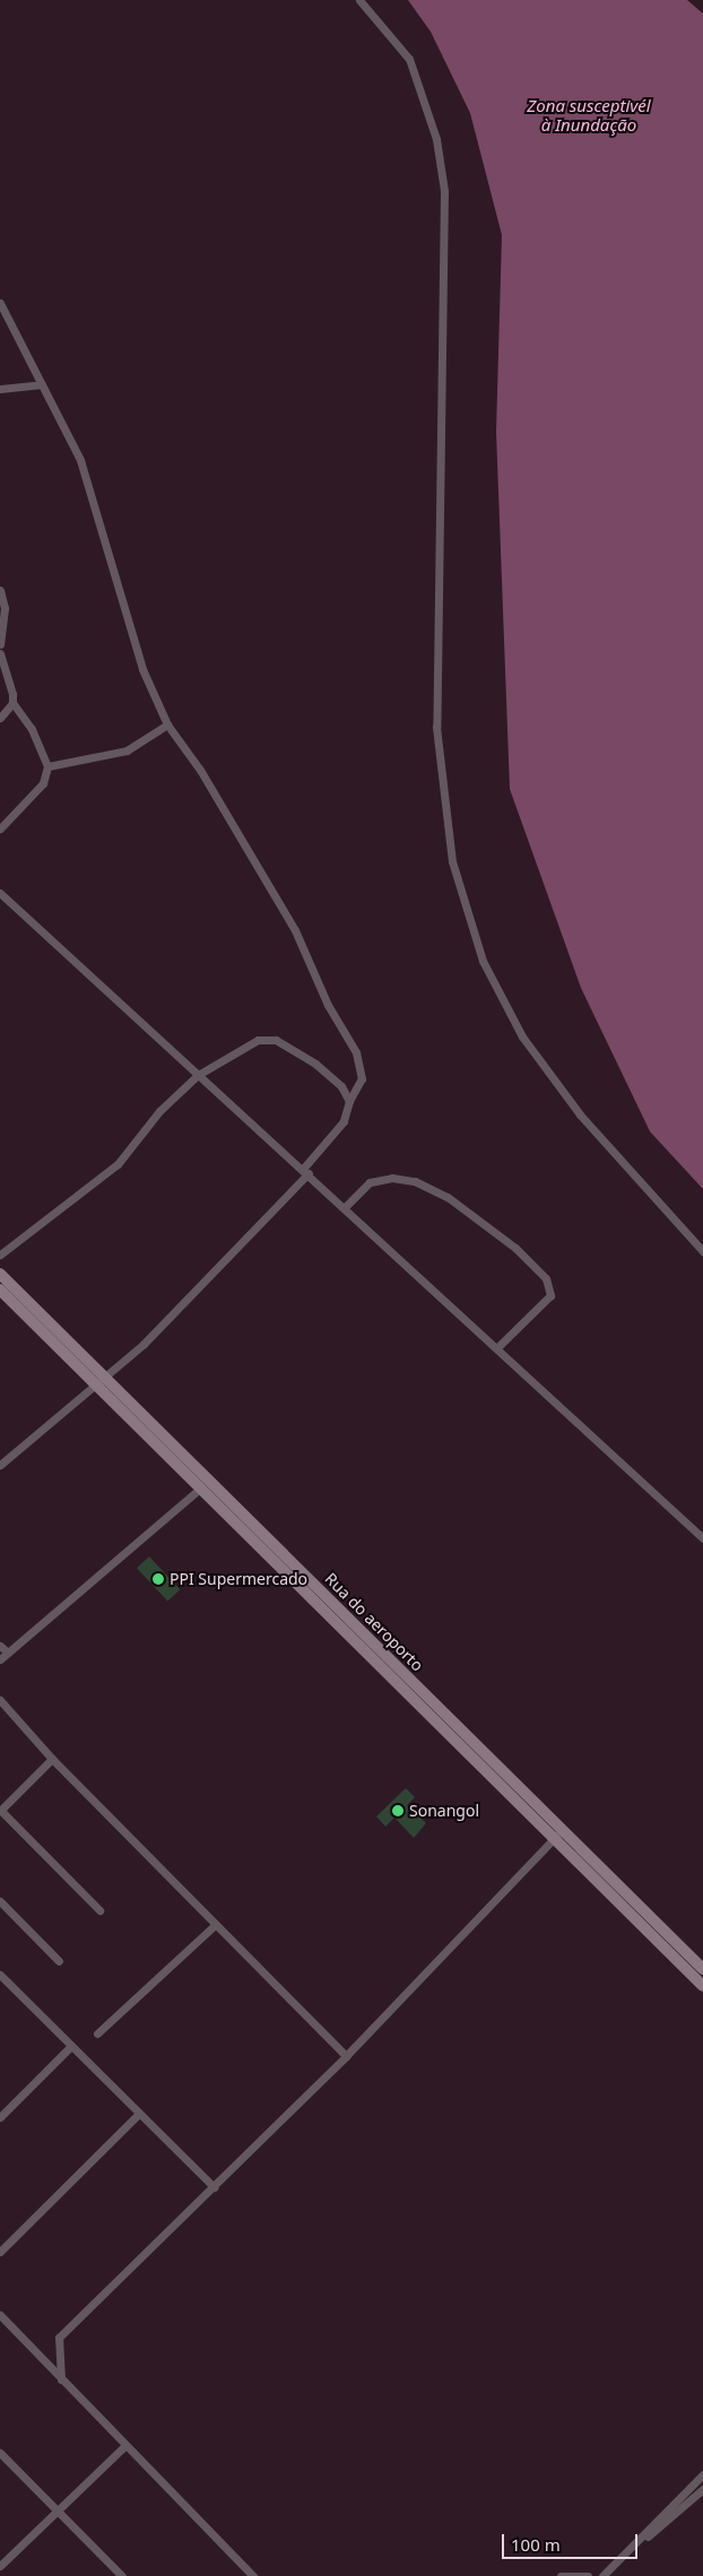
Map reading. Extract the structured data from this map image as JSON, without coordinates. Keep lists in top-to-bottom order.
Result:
{
  "streets": {
    "main road": ["Rua do aeroporto"]
  },
  "water": ["Zona susceptivél à Inundação"],
  "places": ["PPI Supermercado", "Sonangol"],
  "scale_bar": "100 m"
}
